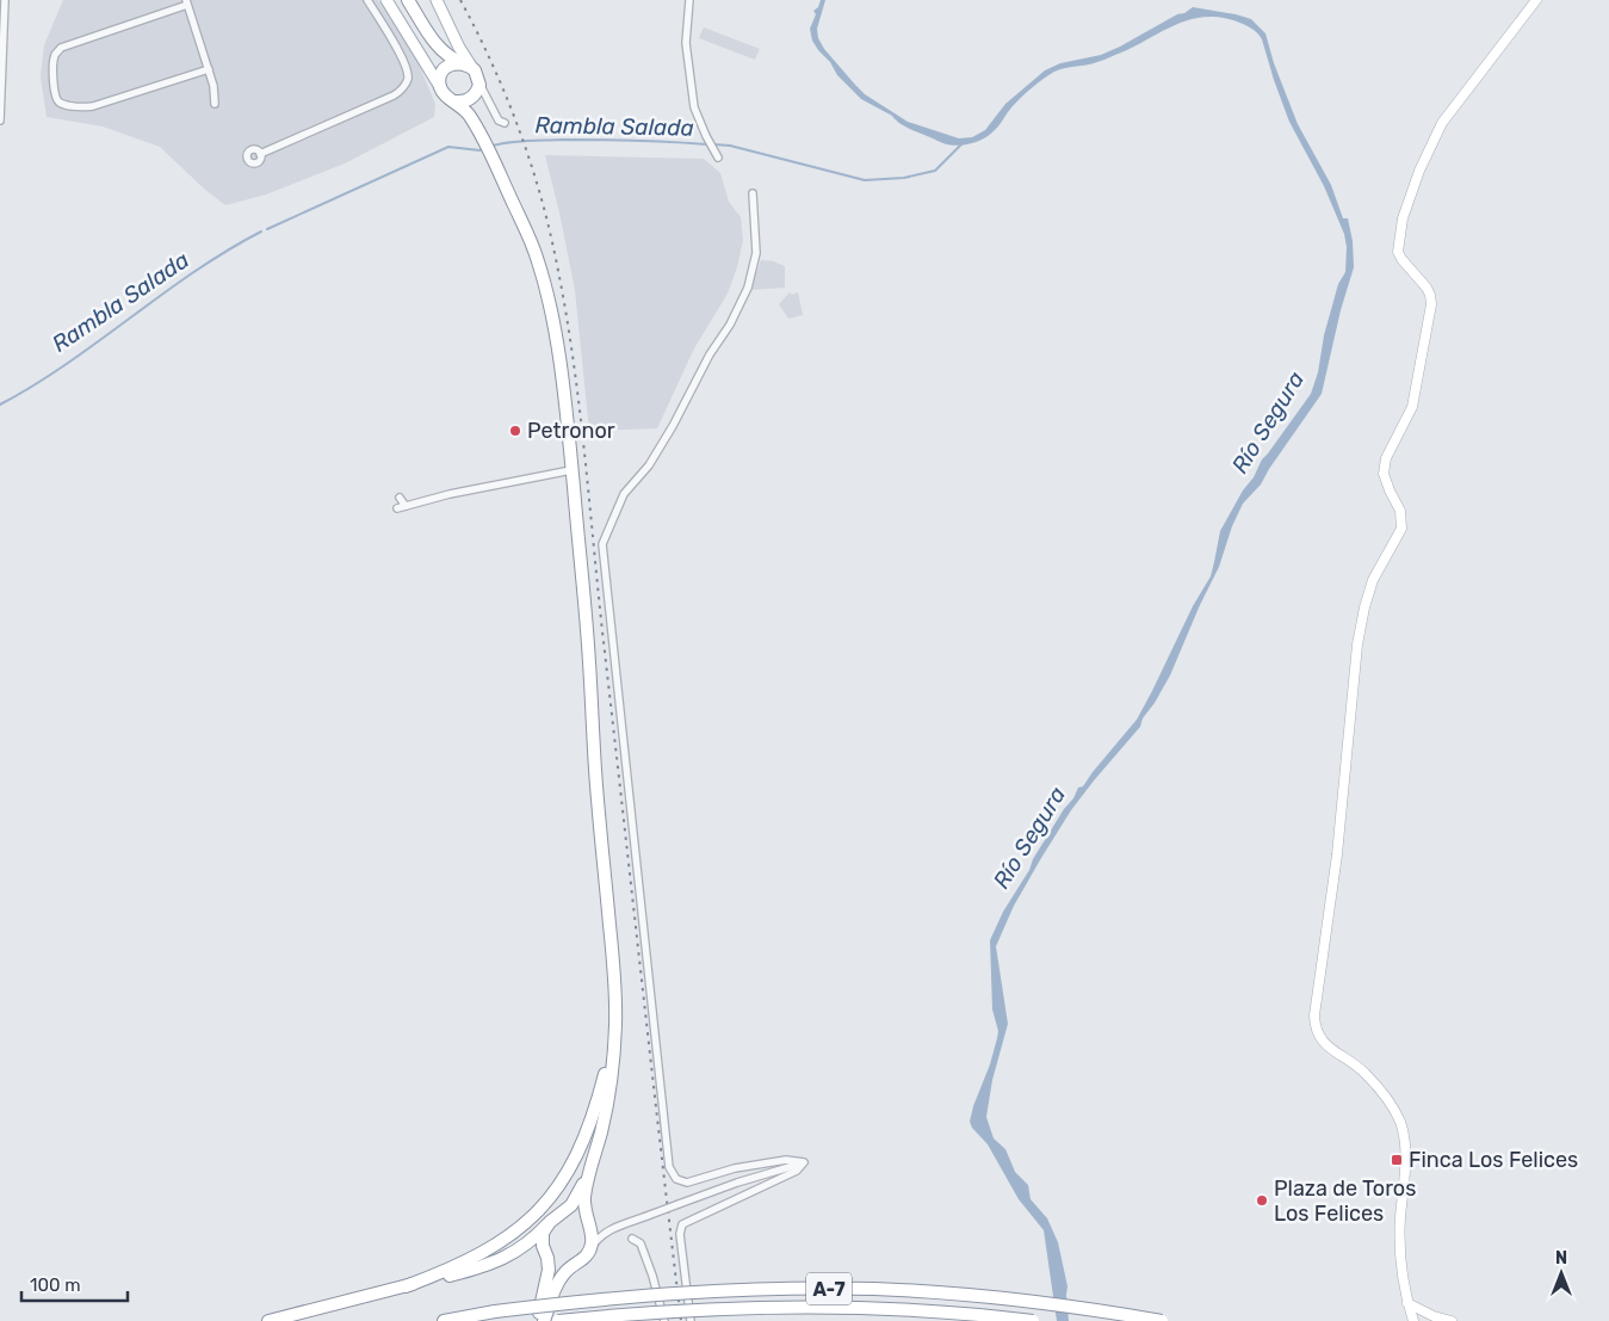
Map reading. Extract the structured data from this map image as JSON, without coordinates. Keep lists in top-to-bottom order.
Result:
{
  "streets": {
    "highway": ["A-7"]
  },
  "water": ["Rambla Salada", "Río Segura"],
  "places": {
    "other": ["Petronor", "Plaza de Toros Los Felices"],
    "transit": ["Finca Los Felices"]
  },
  "scale_bar": "100 m",
  "north": "top"
}
